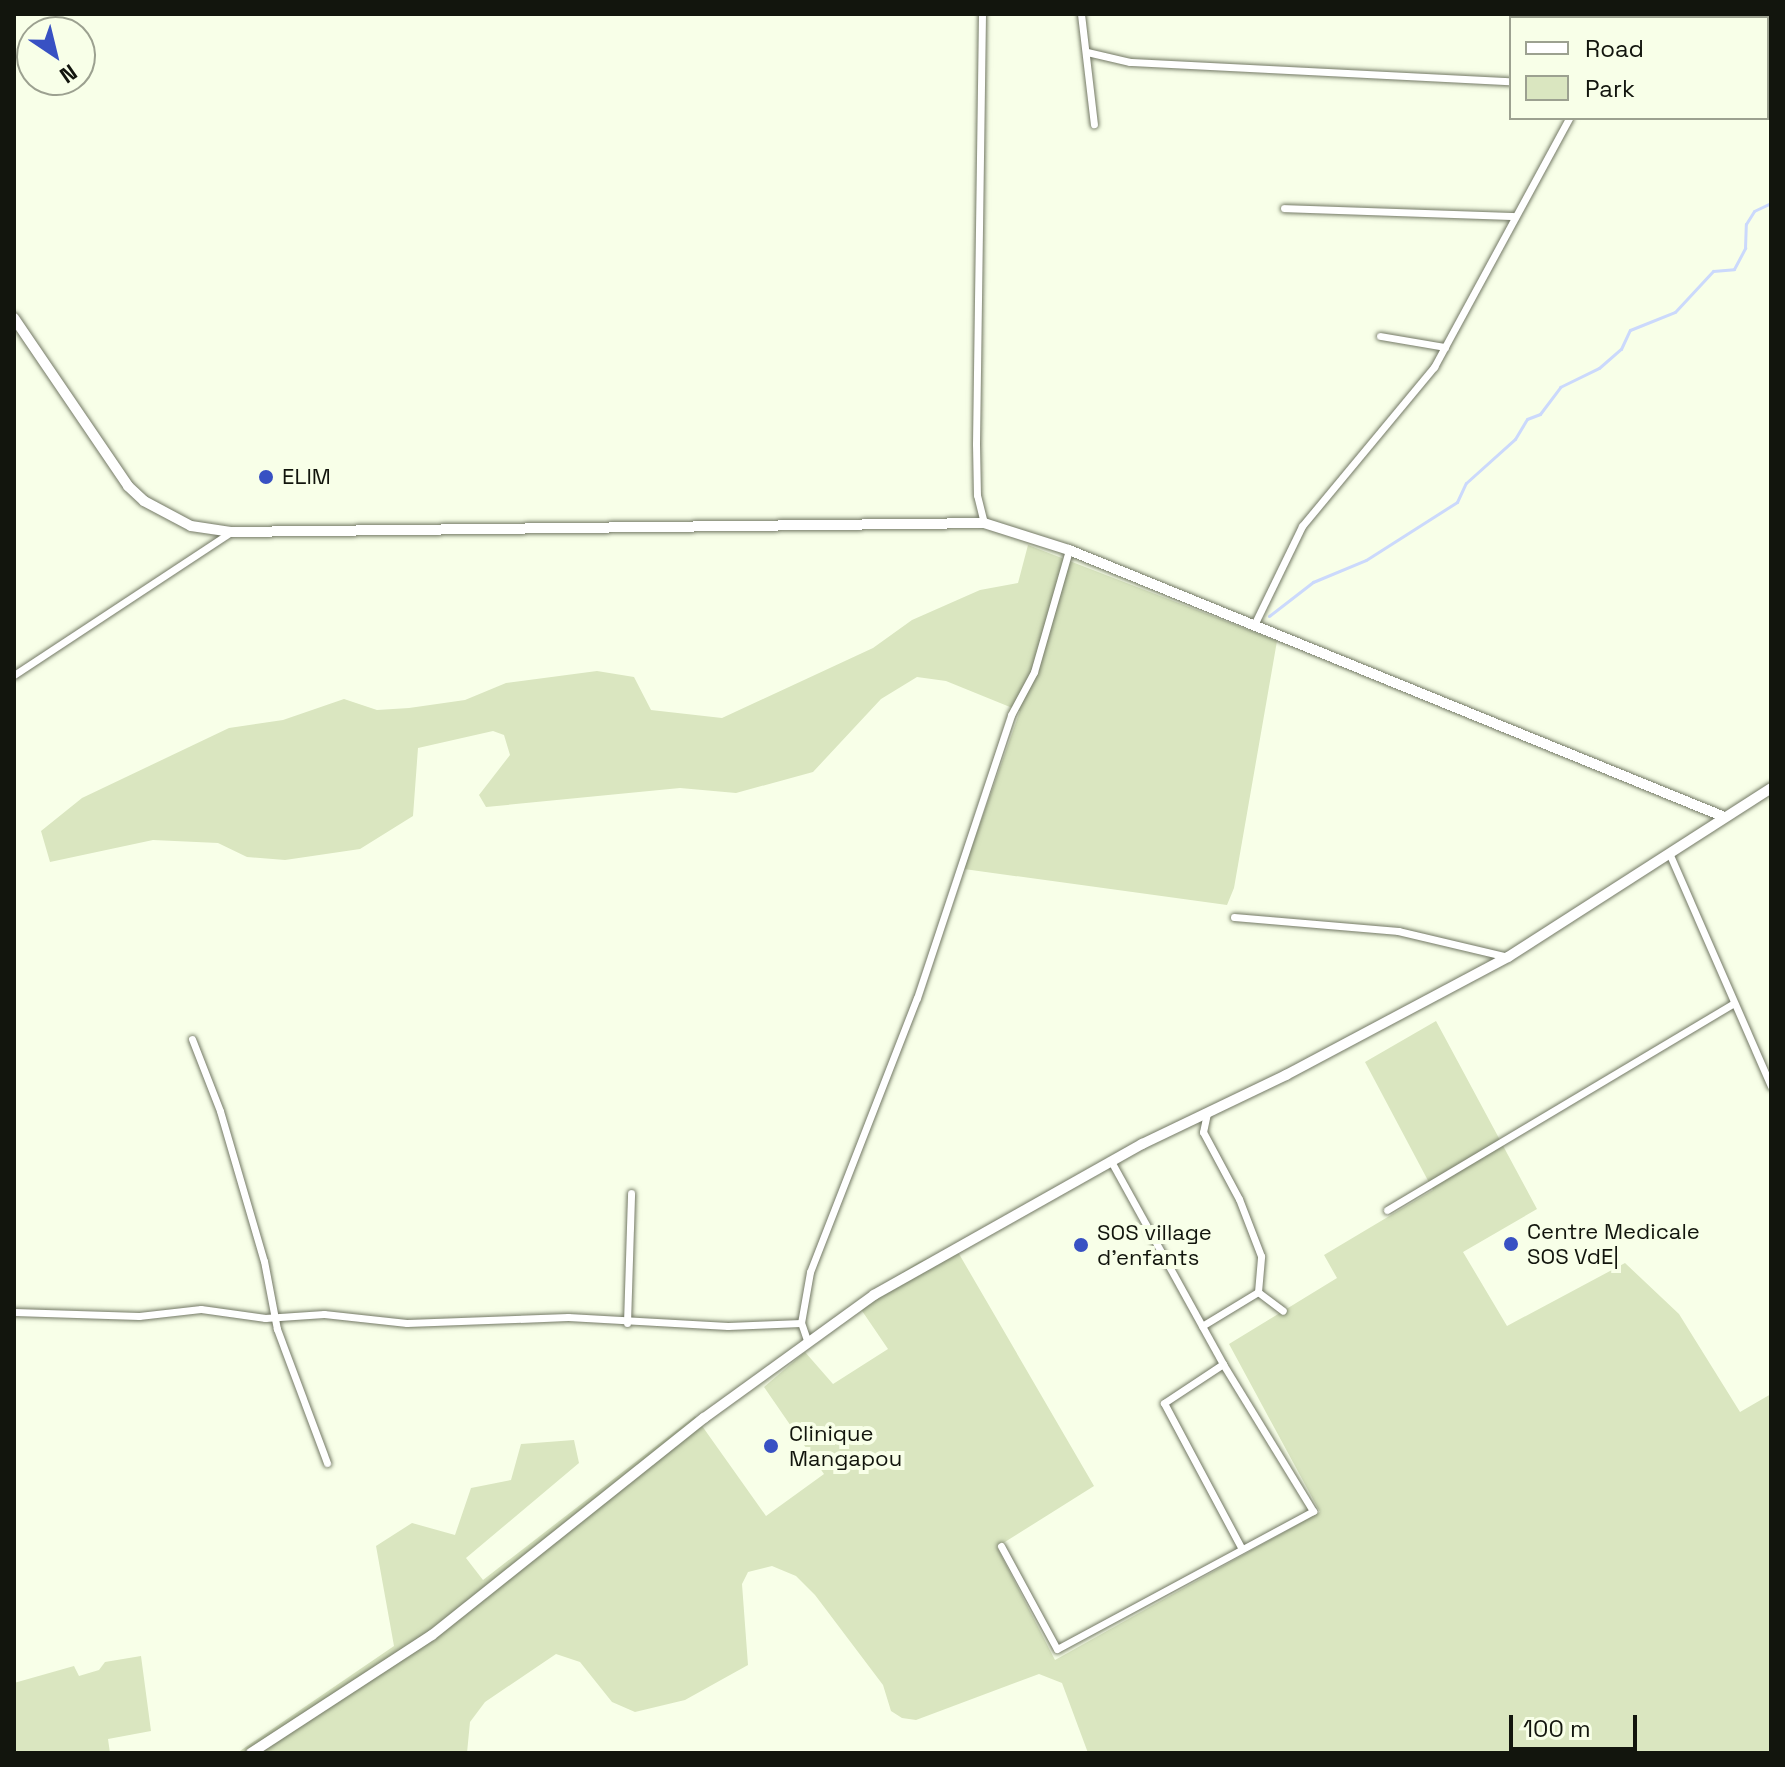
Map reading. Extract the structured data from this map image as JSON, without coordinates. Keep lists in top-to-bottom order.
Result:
{
  "places": [
    "ELIM",
    "Centre Medicale SOS VdE|",
    "SOS village d'enfants",
    "Clinique Mangapou"
  ],
  "legend": ["Road", "Park"],
  "scale_bar": "100 m",
  "north": "bottom right"
}
